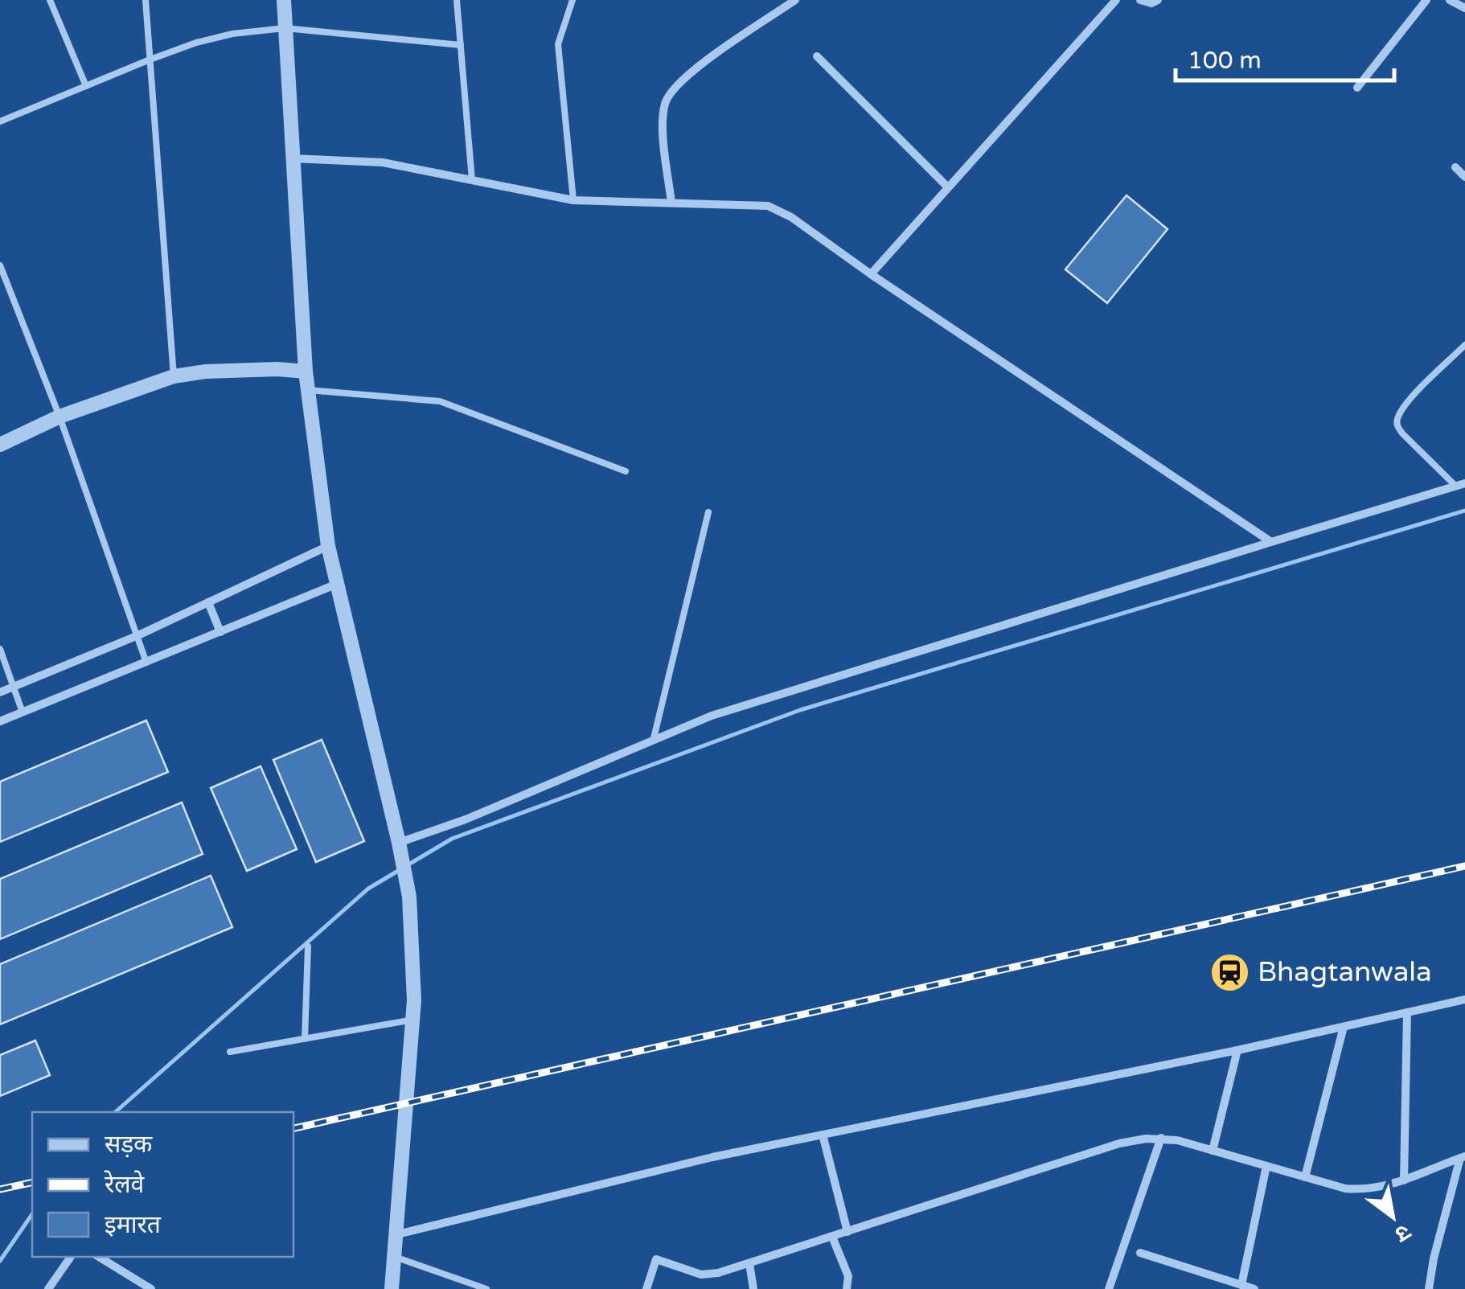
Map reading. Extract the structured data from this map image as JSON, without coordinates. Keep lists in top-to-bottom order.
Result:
{
  "places": {
    "station": ["Bhagtanwala"]
  },
  "legend": ["सड़क", "रेलवे", "इमारत"],
  "scale_bar": "100 m",
  "north": "bottom right"
}
